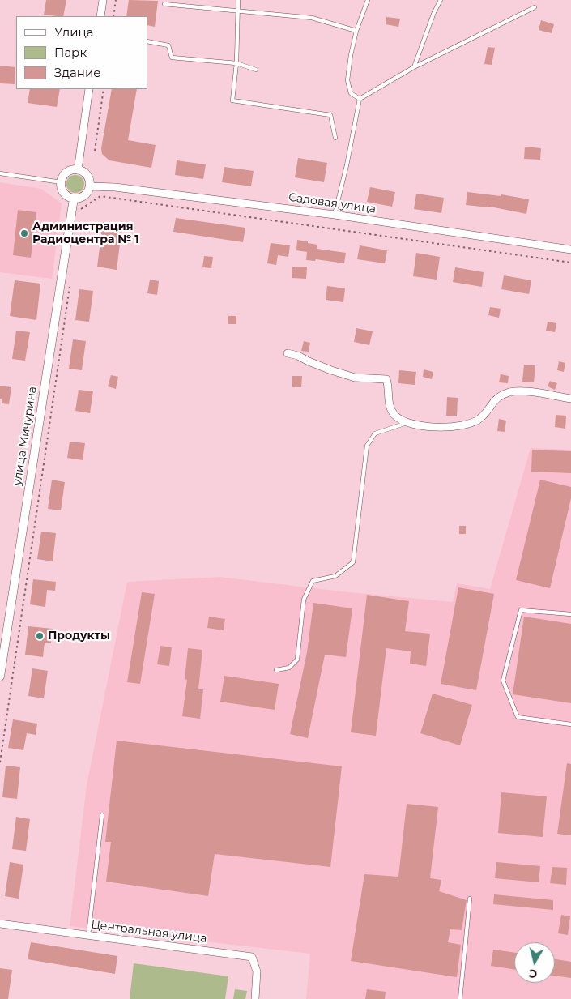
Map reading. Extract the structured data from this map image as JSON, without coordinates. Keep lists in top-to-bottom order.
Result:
{
  "streets": {
    "street": ["Садовая улица", "улица Мичурина", "Центральная улица"]
  },
  "crossings": [
    ["Садовая улица", "улица Мичурина"]
  ],
  "places": ["Администрация Радиоцентра № 1", "Продукты"],
  "legend": ["Улица", "Парк", "Здание"],
  "north": "bottom"
}
